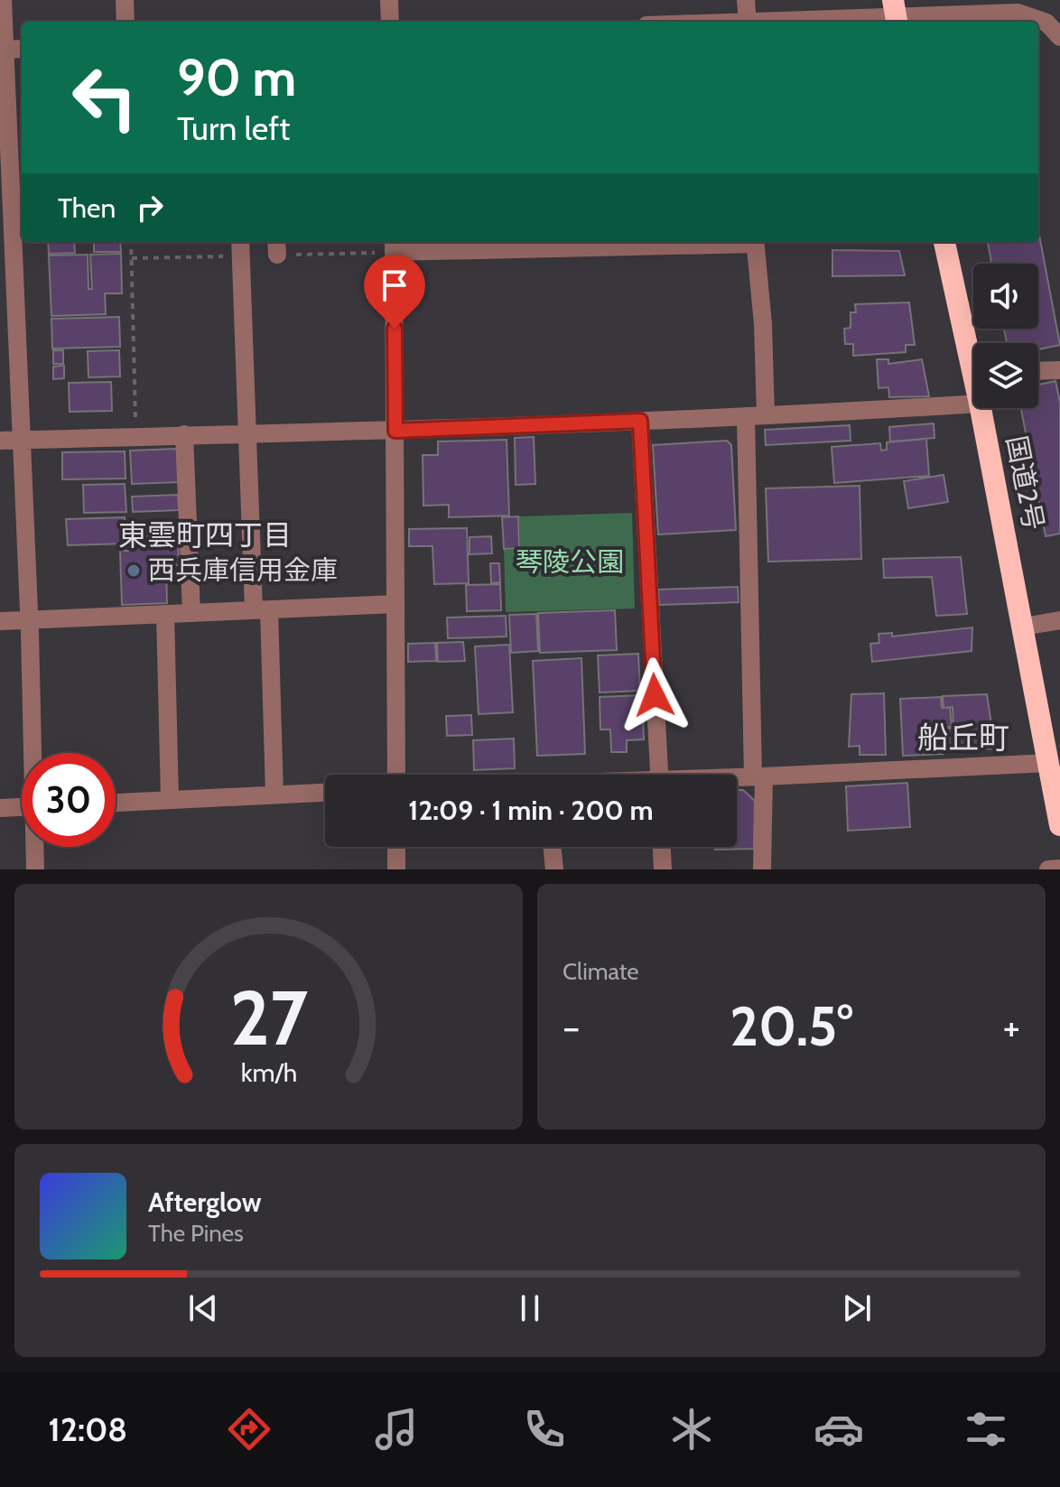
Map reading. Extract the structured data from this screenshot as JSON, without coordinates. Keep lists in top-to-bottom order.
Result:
{
  "streets": {
    "highway": ["国道2号"]
  },
  "districts": ["東雲町四丁目", "船丘町"],
  "parks": ["琴陵公園"],
  "places": ["西兵庫信用金庫"],
  "page": {
    "turn": ["90 m", "Turn left"],
    "then": "Then",
    "limit": "30",
    "trip": "12:09 · 1 min · 200 m",
    "tile": "Climate",
    "heat": ["−", "20.5°", "+"],
    "song": ["Afterglow", "The Pines"],
    "tabs": "12:08",
    "gauge": ["27", "km/h"]
  }
}
